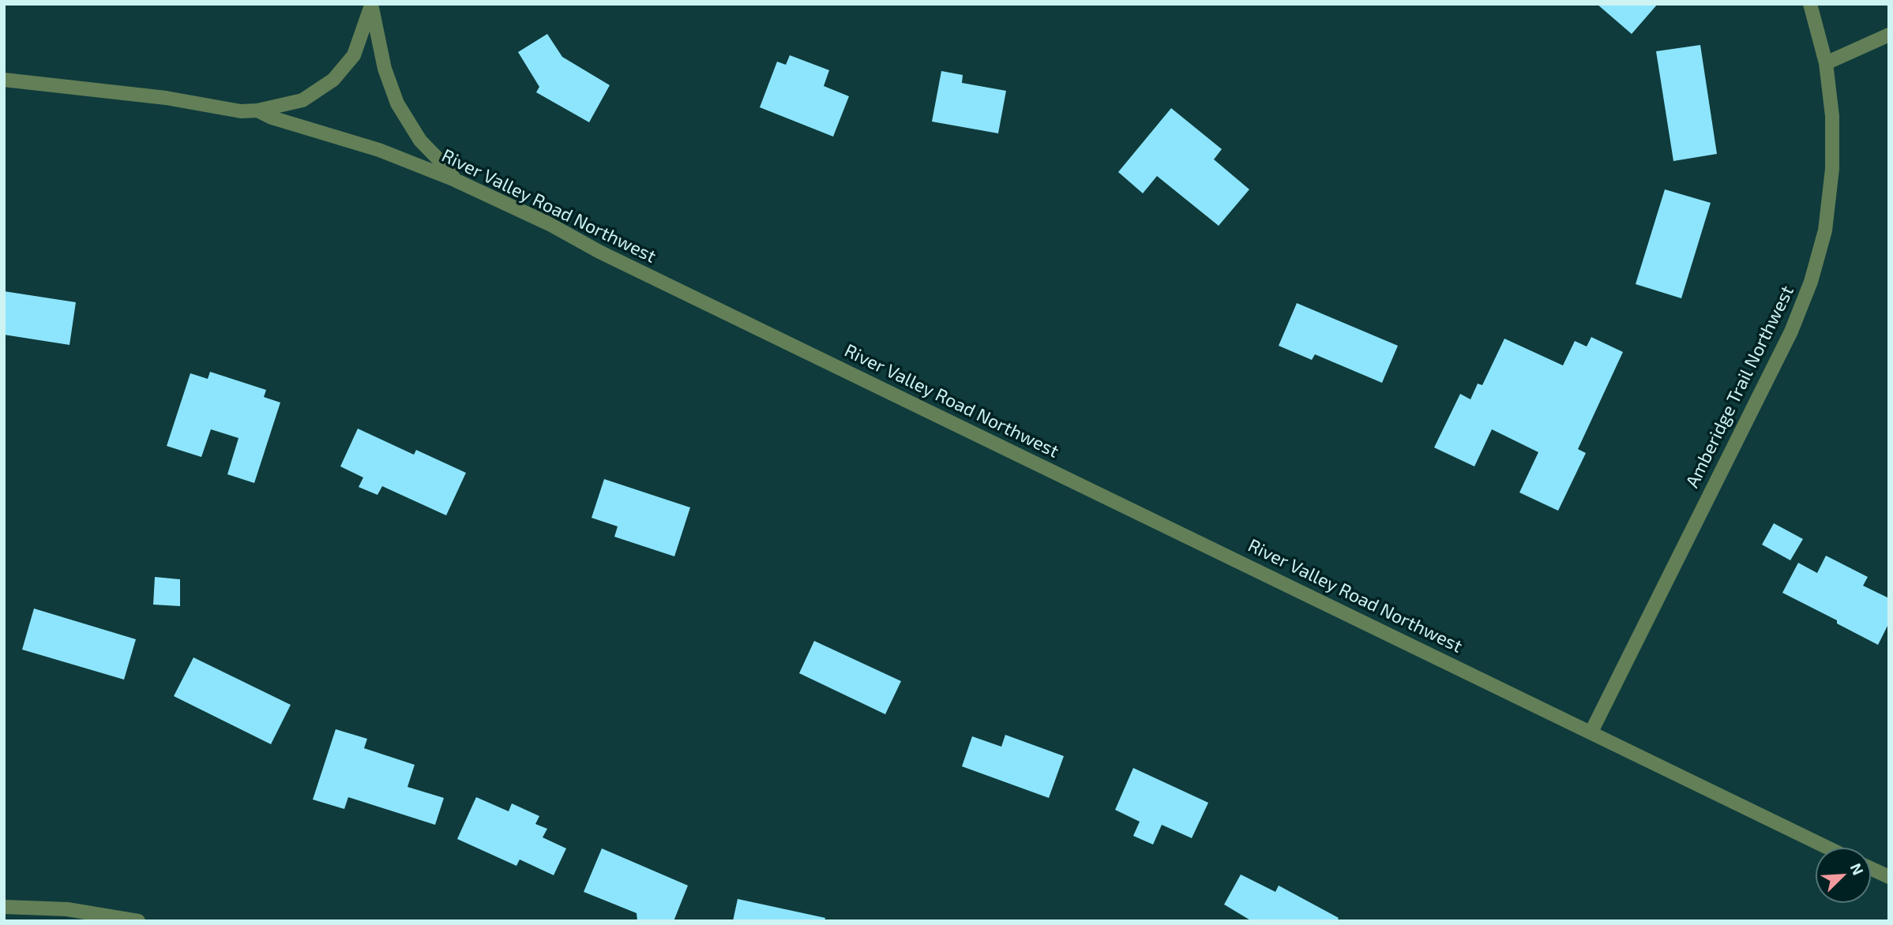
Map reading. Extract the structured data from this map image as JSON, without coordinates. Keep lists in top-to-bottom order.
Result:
{
  "streets": {
    "street": ["River Valley Road Northwest", "Amberidge Trail Northwest"]
  },
  "crossings": [
    ["River Valley Road Northwest", "Amberidge Trail Northwest"]
  ],
  "north": "top right"
}
